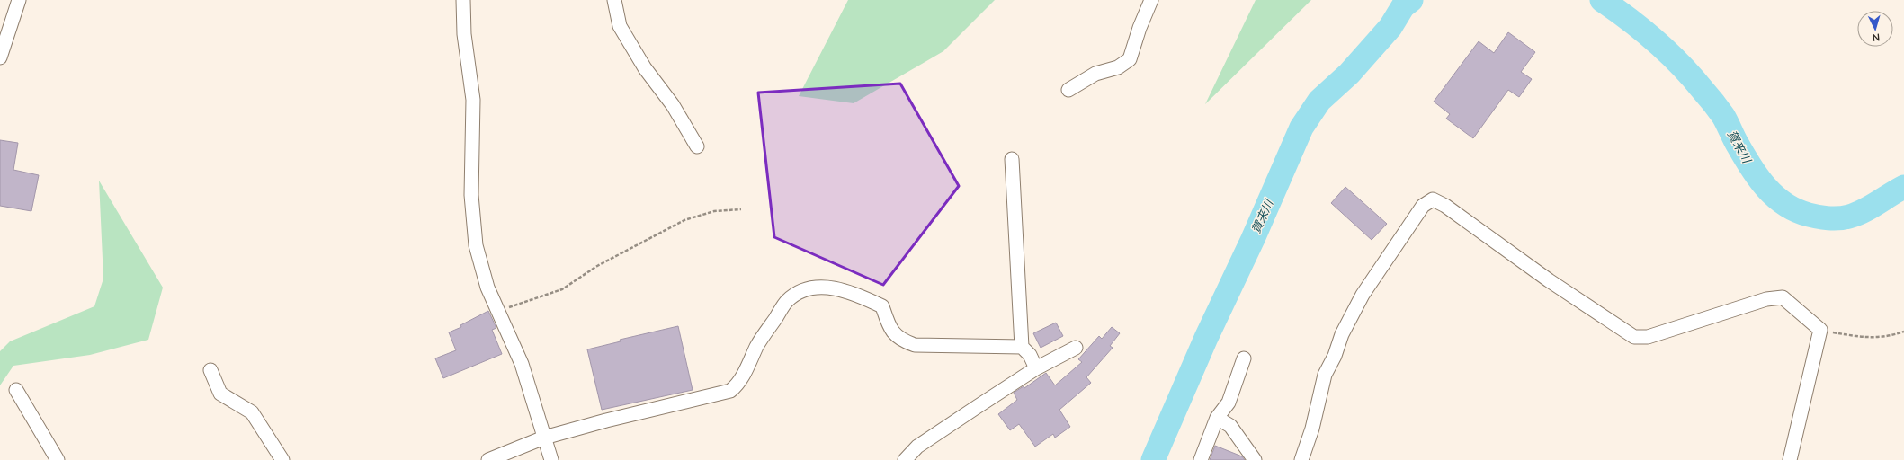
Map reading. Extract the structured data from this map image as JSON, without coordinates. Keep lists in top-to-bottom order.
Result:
{
  "water": ["賀来川"],
  "north": "bottom"
}
